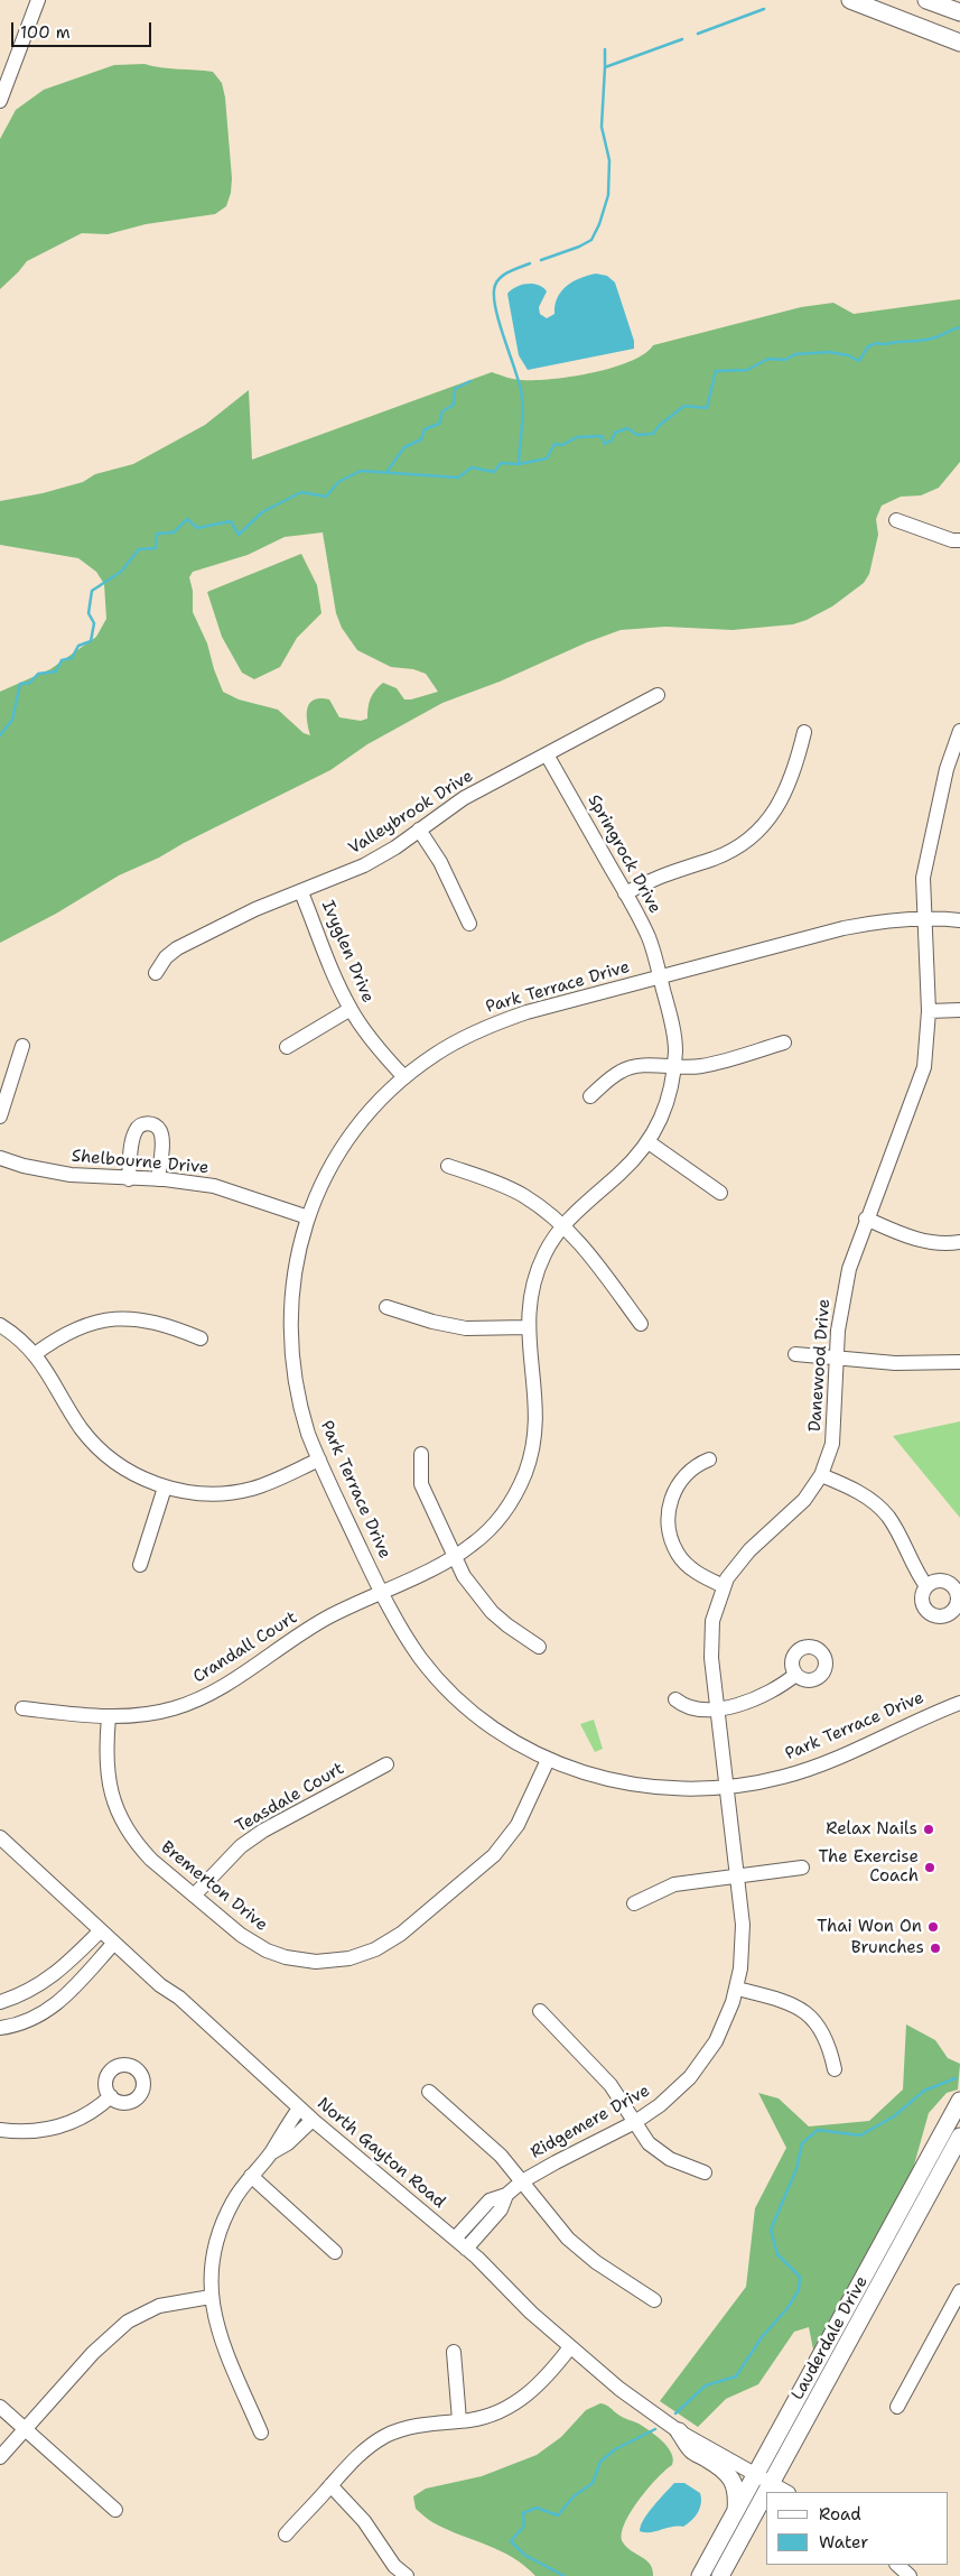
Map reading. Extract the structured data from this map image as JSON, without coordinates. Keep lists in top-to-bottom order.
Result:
{
  "streets": {
    "main road": ["Lauderdale Drive"],
    "street": [
      "Valleybrook Drive",
      "Springrock Drive",
      "Ivyglen Drive",
      "Park Terrace Drive",
      "Shelbourne Drive",
      "Danewood Drive",
      "Crandall Court",
      "Teasdale Court",
      "Bremerton Drive",
      "Ridgemere Drive",
      "North Gayton Road"
    ]
  },
  "crossings": [
    ["Valleybrook Drive", "Springrock Drive"],
    ["Valleybrook Drive", "Ivyglen Drive"],
    ["Springrock Drive", "Park Terrace Drive"],
    ["Springrock Drive", "Crandall Court"],
    ["Ivyglen Drive", "Park Terrace Drive"],
    ["Park Terrace Drive", "Shelbourne Drive"],
    ["Park Terrace Drive", "Danewood Drive"],
    ["Park Terrace Drive", "Crandall Court"],
    ["Park Terrace Drive", "Bremerton Drive"],
    ["Park Terrace Drive", "Ridgemere Drive"],
    ["Danewood Drive", "Ridgemere Drive"],
    ["Crandall Court", "Bremerton Drive"],
    ["Teasdale Court", "Bremerton Drive"],
    ["Ridgemere Drive", "North Gayton Road"],
    ["North Gayton Road", "Lauderdale Drive"]
  ],
  "places": [
    "Relax Nails",
    "The Exercise Coach",
    "Thai Won On",
    "Brunches"
  ],
  "legend": ["Road", "Water"],
  "scale_bar": "100 m"
}
